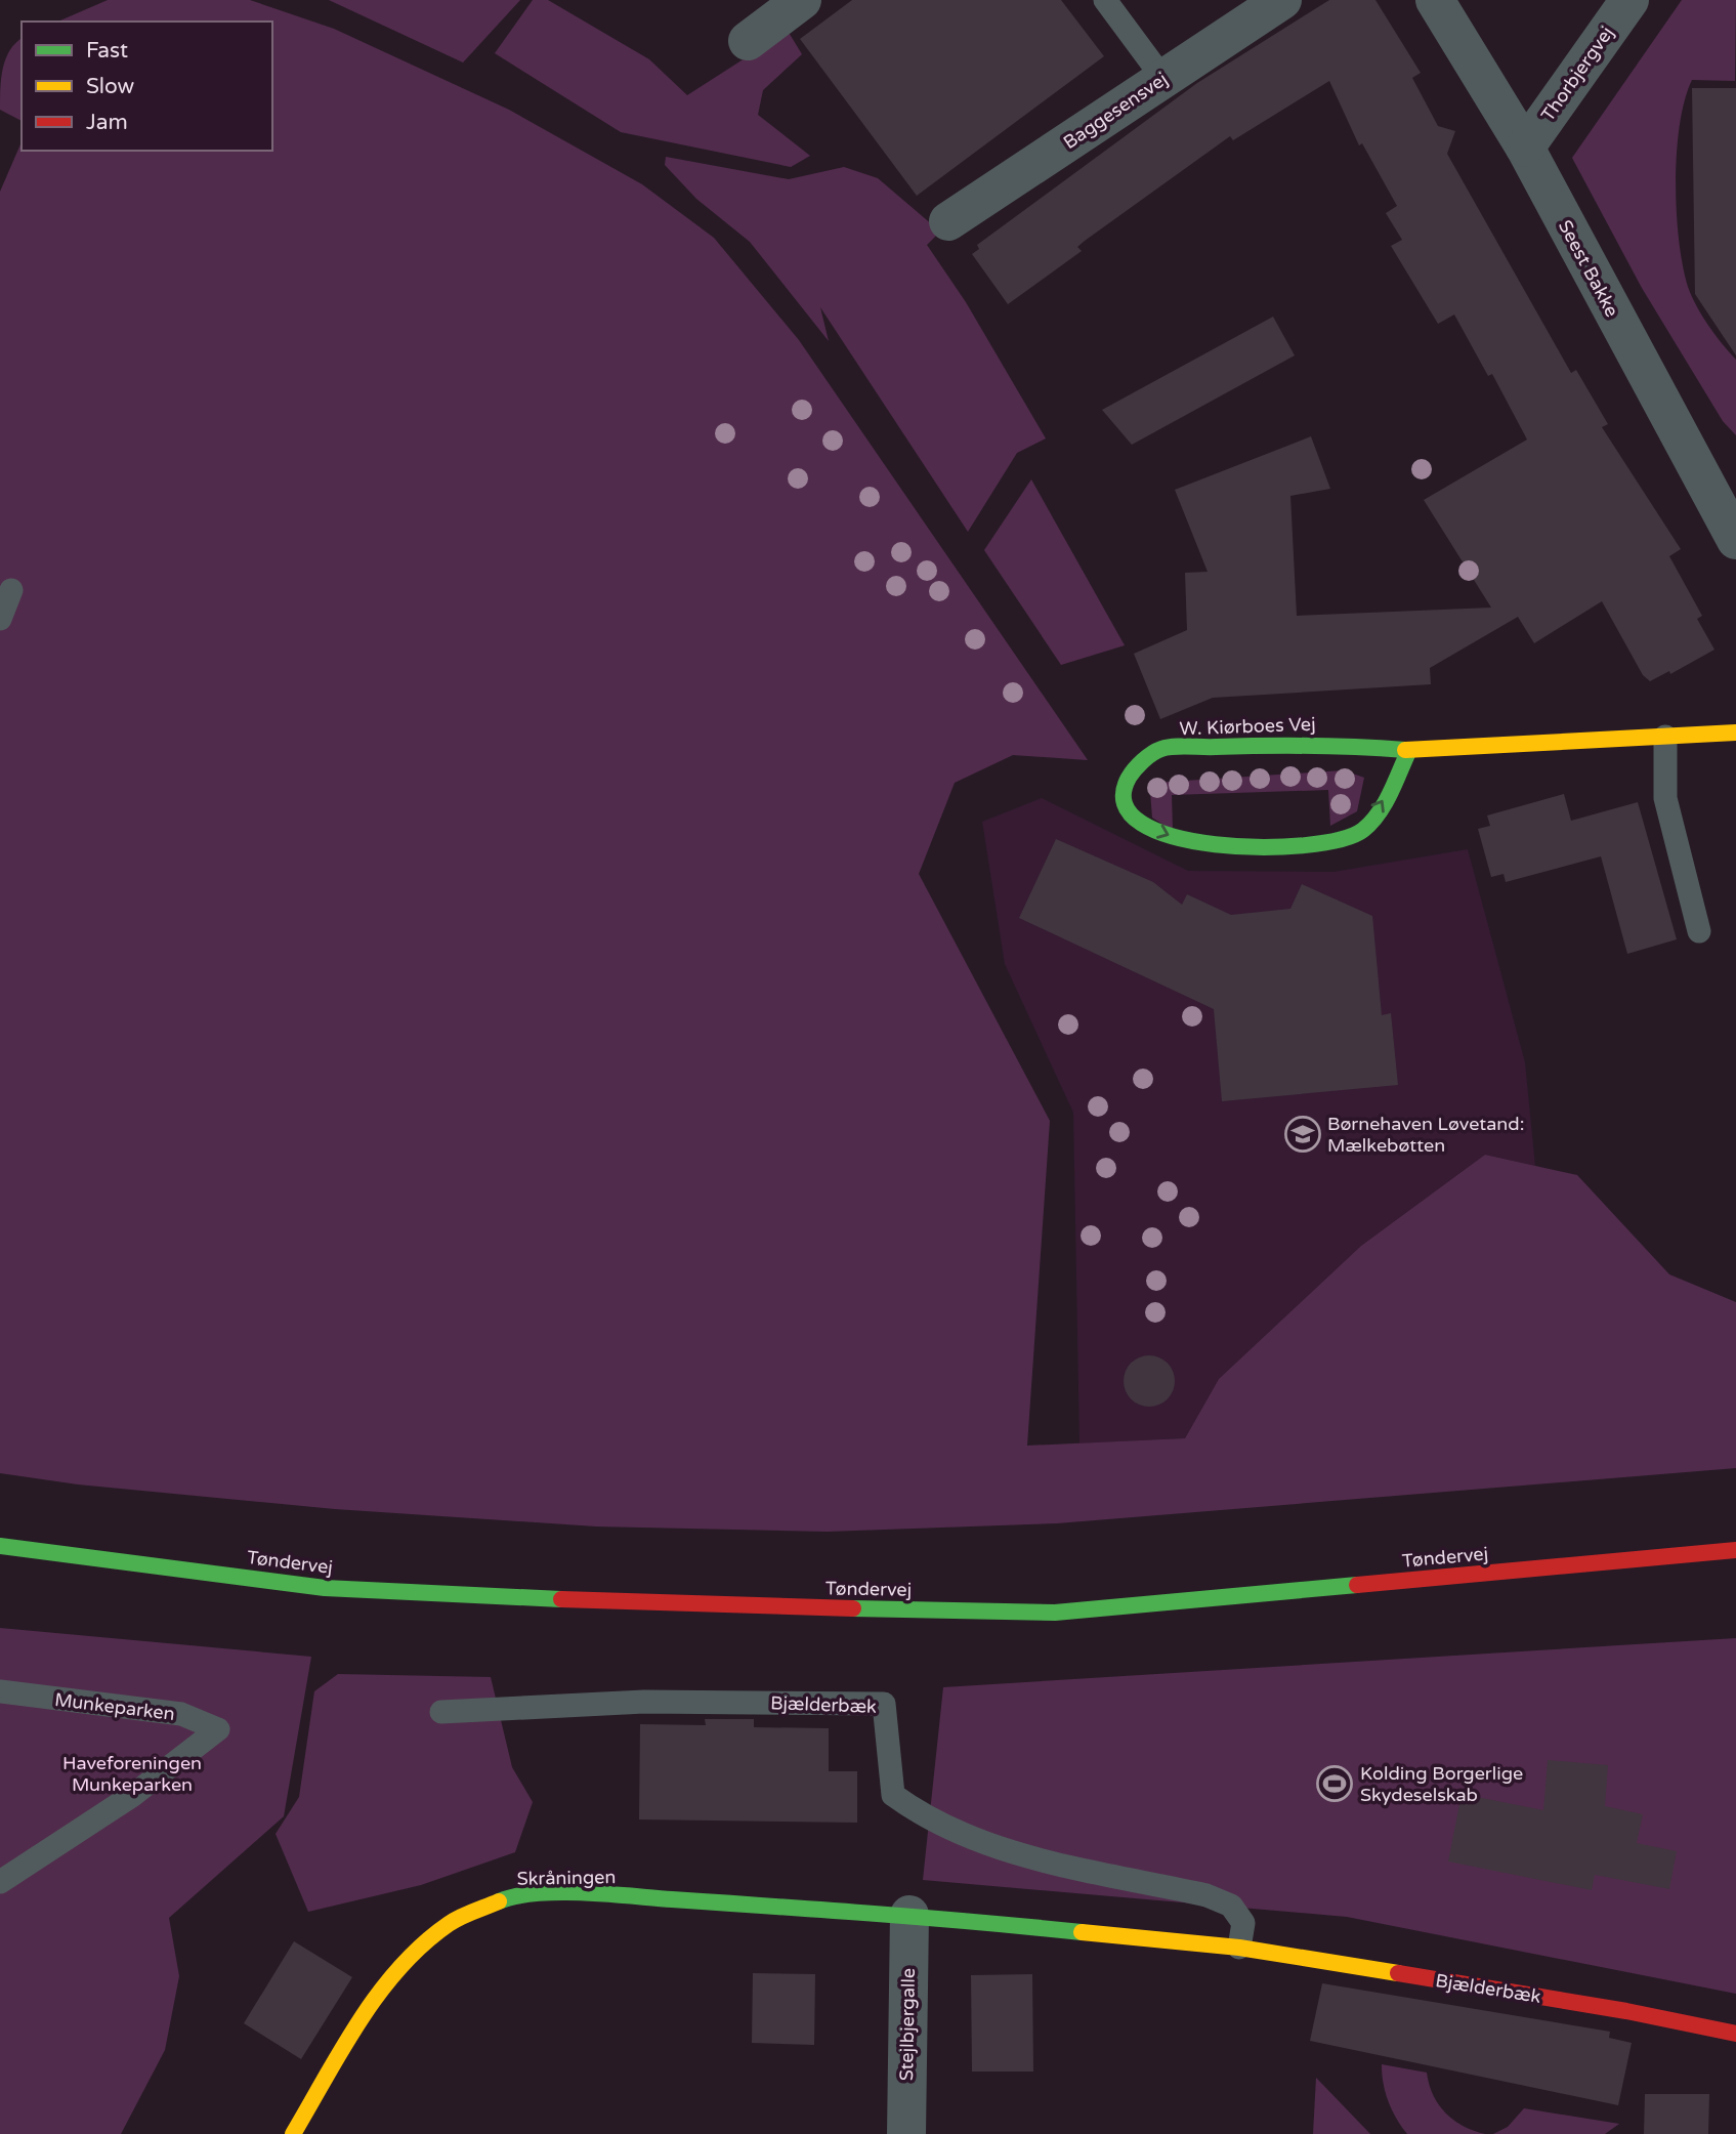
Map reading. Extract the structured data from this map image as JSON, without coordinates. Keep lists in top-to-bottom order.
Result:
{
  "streets": {
    "street": [
      "Thorbjergvej",
      "Baggesensvej",
      "Seest Bakke",
      "W. Kiørboes Vej",
      "Tøndervej",
      "Bjælderbæk",
      "Skråningen",
      "Stejlbjergalle"
    ],
    "lane": ["Munkeparken"]
  },
  "crossings": [
    ["Thorbjergvej", "Seest Bakke"],
    ["Bjælderbæk", "Skråningen"],
    ["Bjælderbæk", "Stejlbjergalle"],
    ["Skråningen", "Stejlbjergalle"]
  ],
  "parks": ["Haveforeningen Munkeparken"],
  "places": {
    "school or university": ["Børnehaven Løvetand: Mælkebøtten"],
    "sports": ["Kolding Borgerlige Skydeselskab"]
  },
  "legend": ["Fast", "Slow", "Jam"]
}
